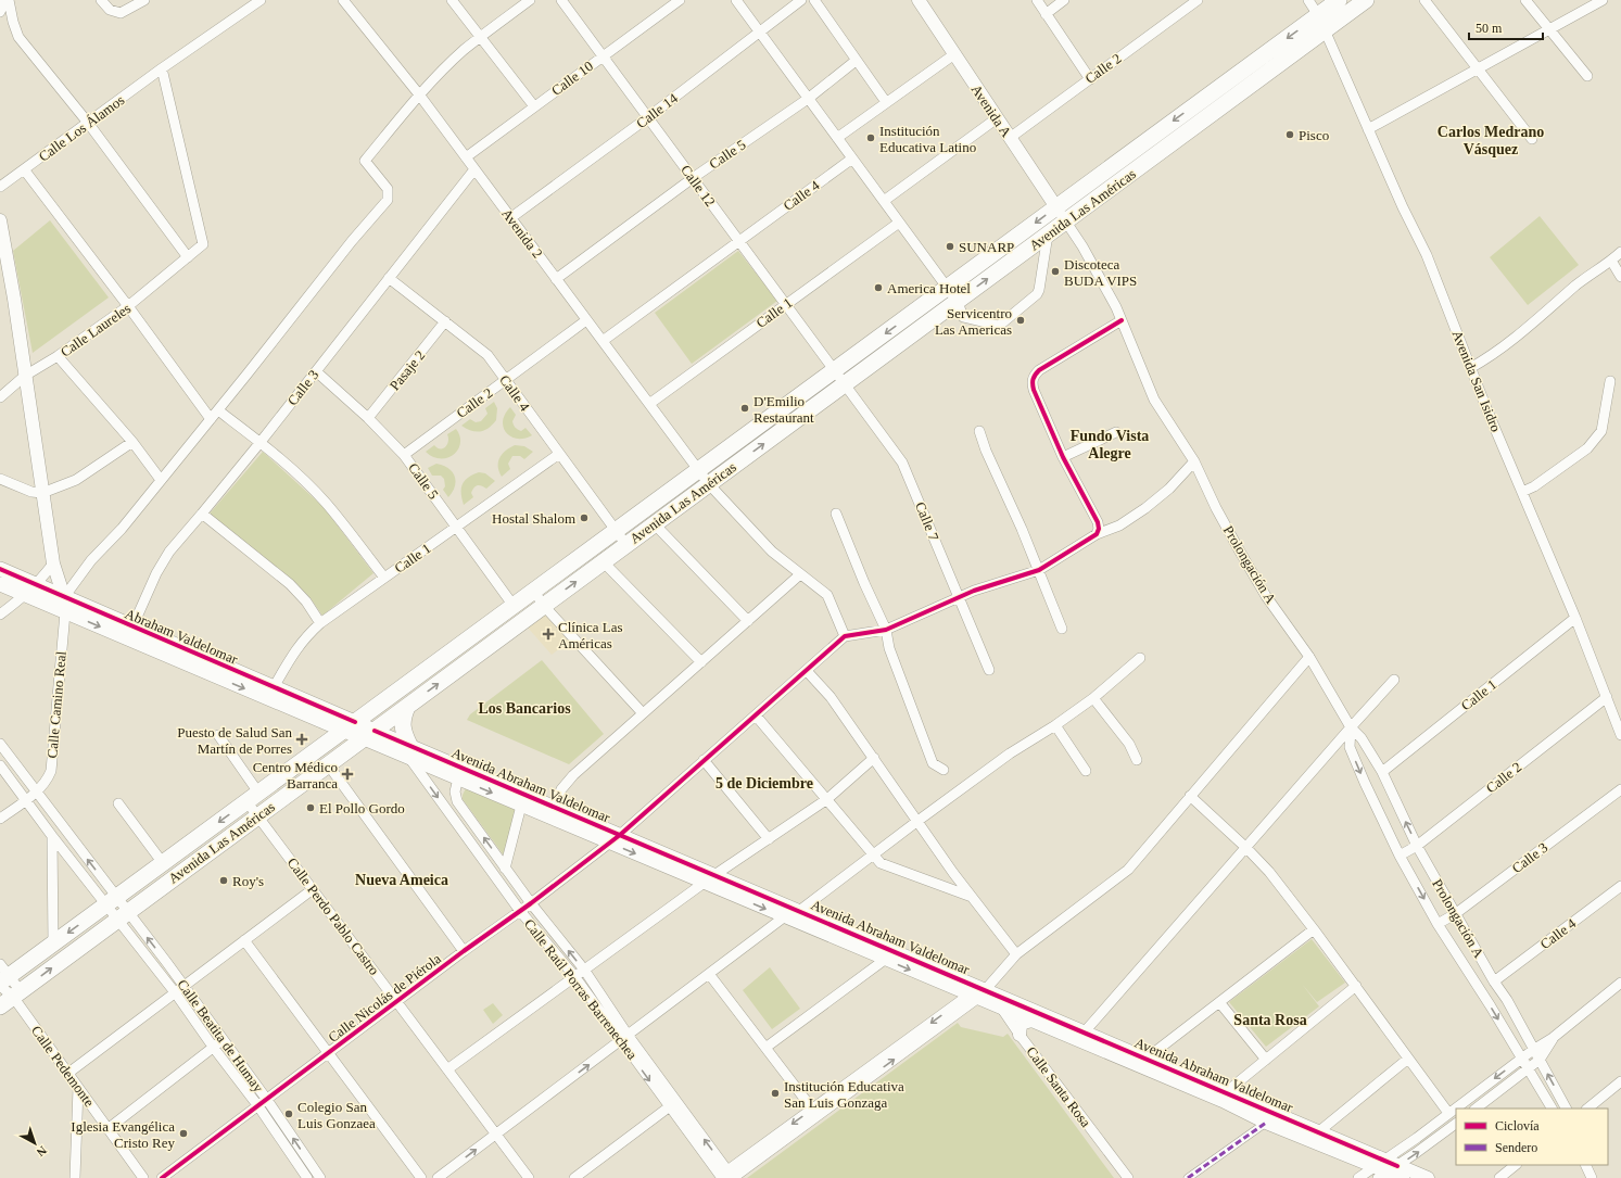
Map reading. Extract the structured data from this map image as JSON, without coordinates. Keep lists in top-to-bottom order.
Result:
{
  "streets": {
    "main road": ["Avenida Las Américas", "Abraham Valdelomar"],
    "street": [
      "Calle 2",
      "Calle 10",
      "Calle 14",
      "Avenida A",
      "Calle Los Álamos",
      "Calle 5",
      "Calle 12",
      "Calle 4",
      "Avenida 2",
      "Calle 1",
      "Calle Laureles",
      "Pasaje 2",
      "Avenida San Isidro",
      "Calle 3",
      "Calle 7",
      "Prolongación A",
      "Calle Camino Real",
      "Avenida Abraham Valdelomar",
      "Calle Perdo Pablo Castro",
      "Calle Raúl Porras Barrenechea",
      "Calle Nicolás de Piérola",
      "Calle Beatita de Humay",
      "Calle Pedemonte",
      "Calle Santa Rosa"
    ]
  },
  "crossings": [
    ["Calle 2", "Avenida A"],
    ["Calle 2", "Calle 5"],
    ["Calle 2", "Calle 4"],
    ["Calle 2", "Avenida 2"],
    ["Calle 2", "Avenida San Isidro"],
    ["Calle 2", "Prolongación A"],
    ["Calle 10", "Calle 12"],
    ["Calle 10", "Avenida 2"],
    ["Calle 14", "Calle 12"],
    ["Calle 14", "Avenida 2"],
    ["Avenida A", "Avenida Las Américas"],
    ["Avenida A", "Prolongación A"],
    ["Calle Los Álamos", "Calle Laureles"],
    ["Calle 5", "Calle 12"],
    ["Calle 5", "Avenida Las Américas"],
    ["Calle 5", "Avenida 2"],
    ["Calle 5", "Calle 1"],
    ["Calle 5", "Pasaje 2"],
    ["Calle 5", "Calle 3"],
    ["Calle 12", "Calle 4"],
    ["Calle 12", "Avenida Las Américas"],
    ["Calle 12", "Calle 1"],
    ["Calle 12", "Calle 7"],
    ["Calle 4", "Avenida Las Américas"],
    ["Calle 4", "Avenida 2"],
    ["Calle 4", "Calle 1"],
    ["Calle 4", "Pasaje 2"],
    ["Calle 4", "Calle 3"],
    ["Calle 4", "Prolongación A"],
    ["Avenida Las Américas", "Avenida 2"],
    ["Avenida Las Américas", "Avenida San Isidro"],
    ["Avenida Las Américas", "Calle 7"],
    ["Avenida Las Américas", "Abraham Valdelomar"],
    ["Avenida Las Américas", "Avenida Abraham Valdelomar"],
    ["Avenida Las Américas", "Calle Perdo Pablo Castro"],
    ["Avenida Las Américas", "Calle Beatita de Humay"],
    ["Avenida Las Américas", "Calle Pedemonte"],
    ["Avenida 2", "Calle 1"],
    ["Avenida 2", "Calle 3"],
    ["Avenida 2", "Calle Nicolás de Piérola"],
    ["Calle 1", "Avenida San Isidro"],
    ["Calle 1", "Prolongación A"],
    ["Calle 1", "Abraham Valdelomar"],
    ["Calle 3", "Prolongación A"],
    ["Calle 3", "Abraham Valdelomar"],
    ["Abraham Valdelomar", "Calle Camino Real"],
    ["Abraham Valdelomar", "Avenida Abraham Valdelomar"],
    ["Avenida Abraham Valdelomar", "Calle Raúl Porras Barrenechea"],
    ["Avenida Abraham Valdelomar", "Calle Nicolás de Piérola"],
    ["Avenida Abraham Valdelomar", "Calle Santa Rosa"],
    ["Calle Perdo Pablo Castro", "Calle Nicolás de Piérola"],
    ["Calle Raúl Porras Barrenechea", "Calle Nicolás de Piérola"],
    ["Calle Nicolás de Piérola", "Calle Beatita de Humay"]
  ],
  "districts": [
    "Carlos Medrano Vásquez",
    "Fundo Vista Alegre",
    "Los Bancarios",
    "5 de Diciembre",
    "Nueva Ameica",
    "Santa Rosa"
  ],
  "places": {
    "other": [
      "Pisco",
      "Institución Educativa Latino",
      "SUNARP",
      "Discoteca BUDA VIPS",
      "America Hotel",
      "Servicentro Las Americas",
      "D'Emilio Restaurant",
      "Hostal Shalom",
      "El Pollo Gordo",
      "Roy's",
      "Institución Educativa San Luis Gonzaga",
      "Colegio San Luis Gonzaea",
      "Iglesia Evangélica Cristo Rey"
    ],
    "health": ["Clínica Las Américas", "Puesto de Salud San Martín de Porres", "Centro Médico Barranca"]
  },
  "legend": ["Ciclovía", "Sendero"],
  "scale_bar": "50 m",
  "north": "bottom right"
}
